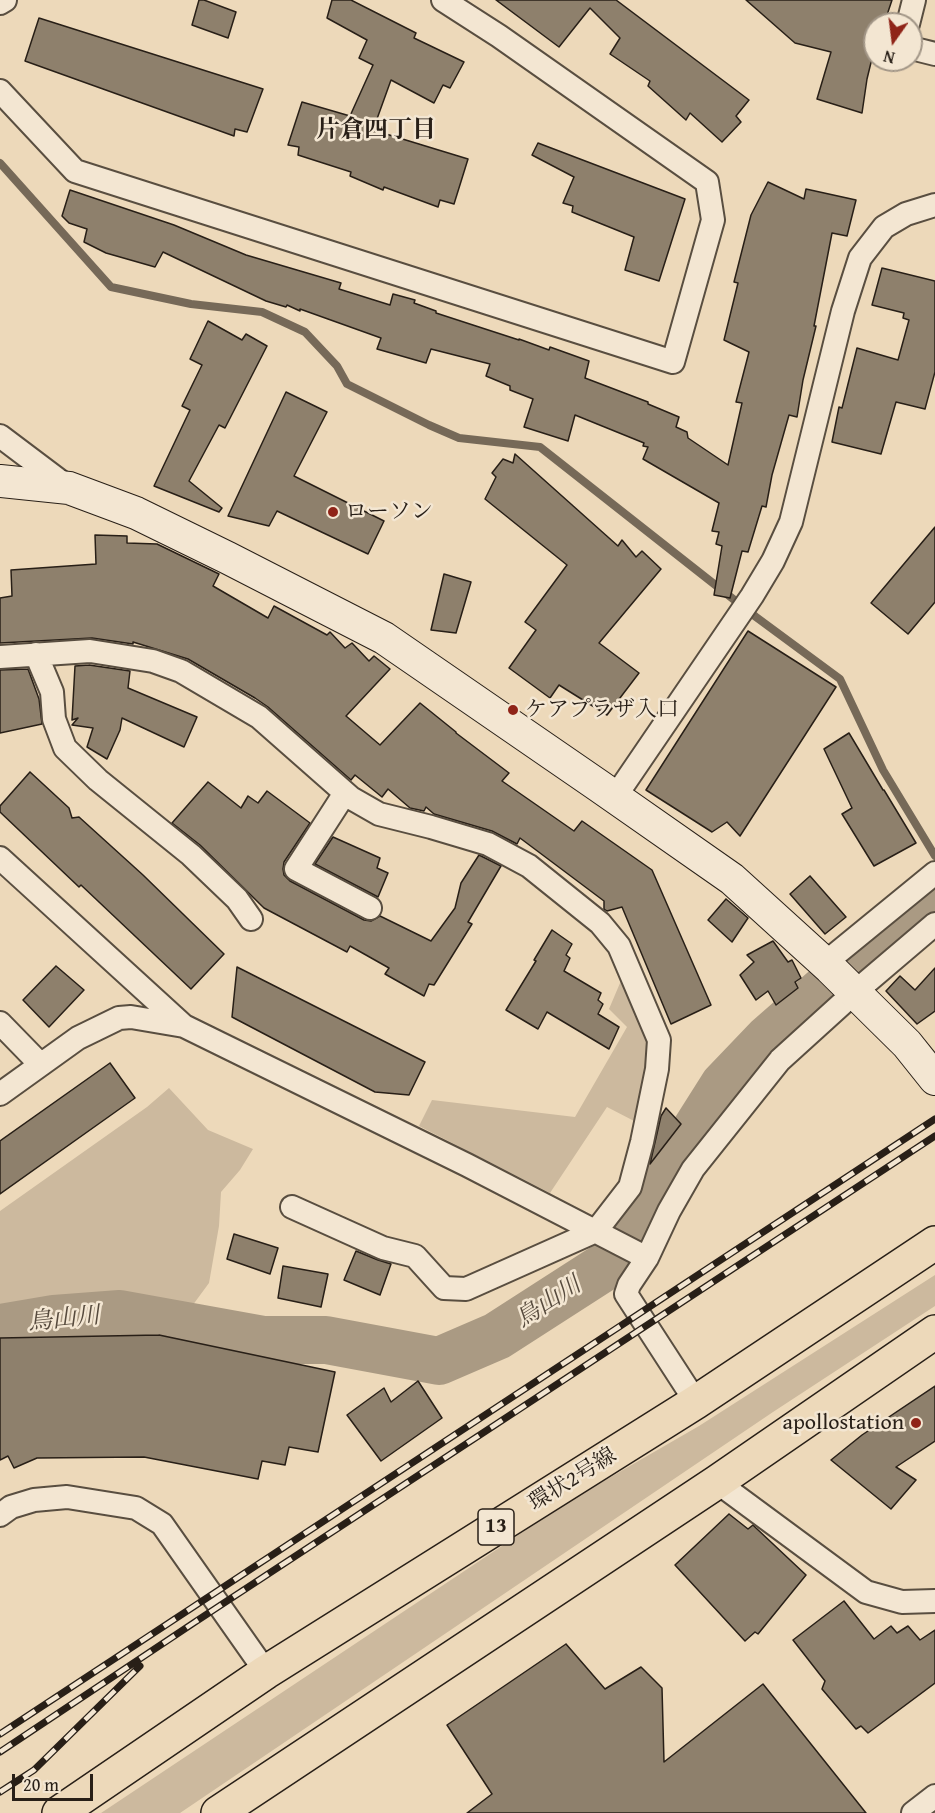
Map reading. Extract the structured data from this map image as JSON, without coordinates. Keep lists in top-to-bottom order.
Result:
{
  "streets": {
    "main road": ["環状2号線", "13"]
  },
  "districts": ["片倉四丁目"],
  "water": ["鳥山川"],
  "places": ["ローソン", "ケアプラザ入口", "apollostation"],
  "scale_bar": "20 m",
  "north": "bottom"
}
